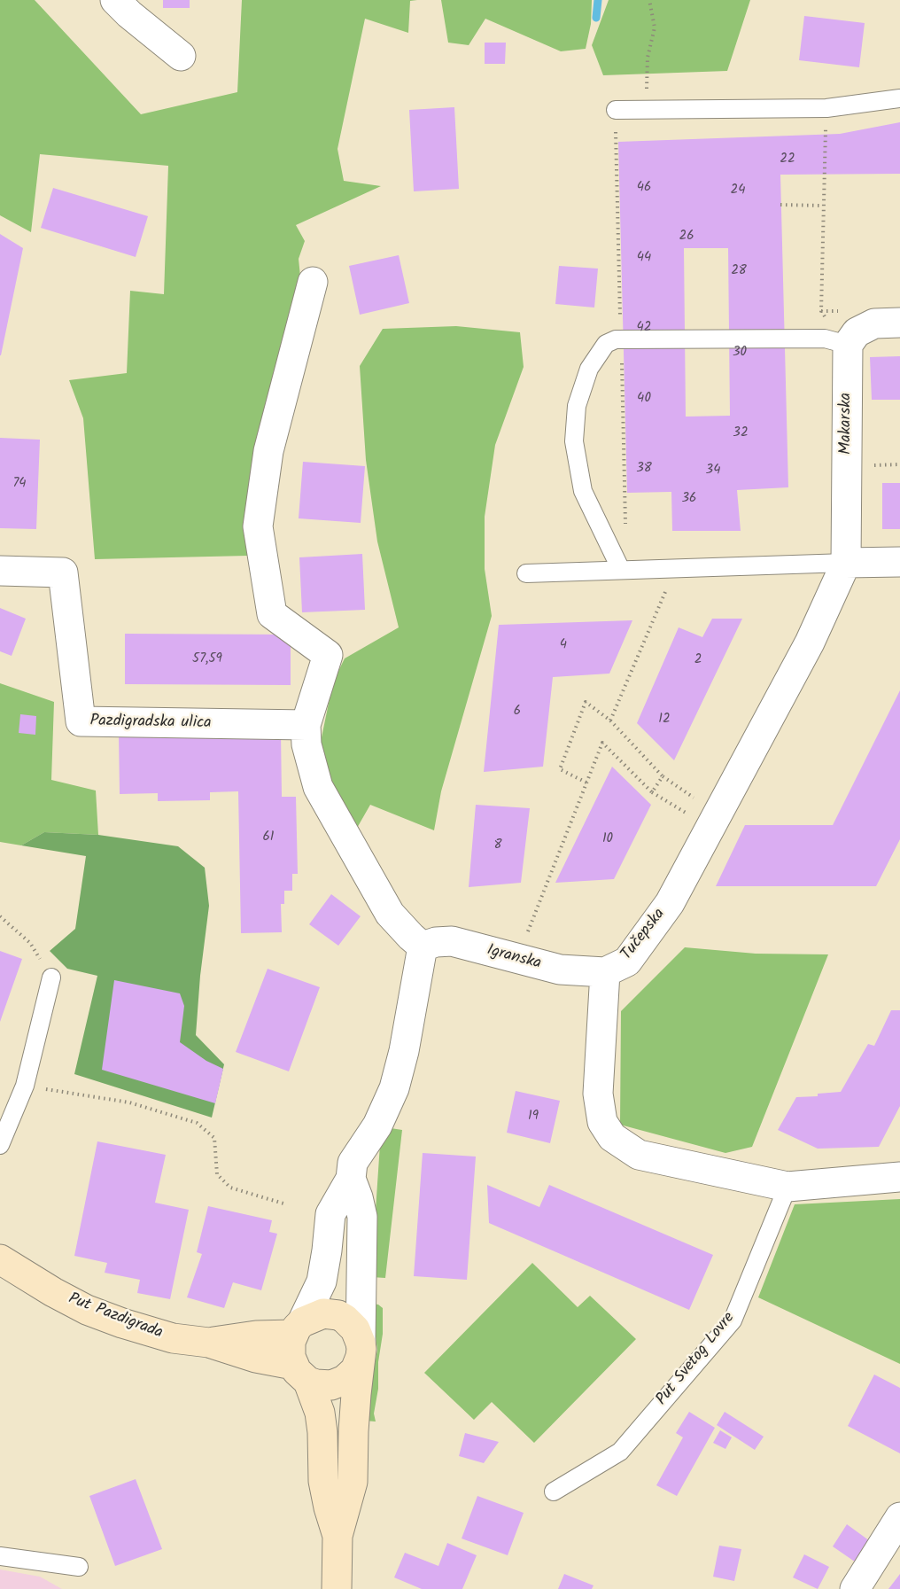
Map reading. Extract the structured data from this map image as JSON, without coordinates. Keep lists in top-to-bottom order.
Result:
{
  "streets": {
    "street": [
      "Makarska",
      "Pazdigradska ulica",
      "Tučepska",
      "Igranska",
      "Put Pazdigrada"
    ],
    "lane": ["Put Svetog Lovre"]
  },
  "crossings": [
    ["Makarska", "Tučepska"],
    ["Tučepska", "Igranska"],
    ["Tučepska", "Put Svetog Lovre"]
  ],
  "house_numbers": [
    "22",
    "46",
    "24",
    "26",
    "44",
    "28",
    "42",
    "30",
    "40",
    "32",
    "38",
    "34",
    "74",
    "36",
    "4",
    "57,59",
    "2",
    "6",
    "12",
    "61",
    "10",
    "8",
    "19"
  ]
}
